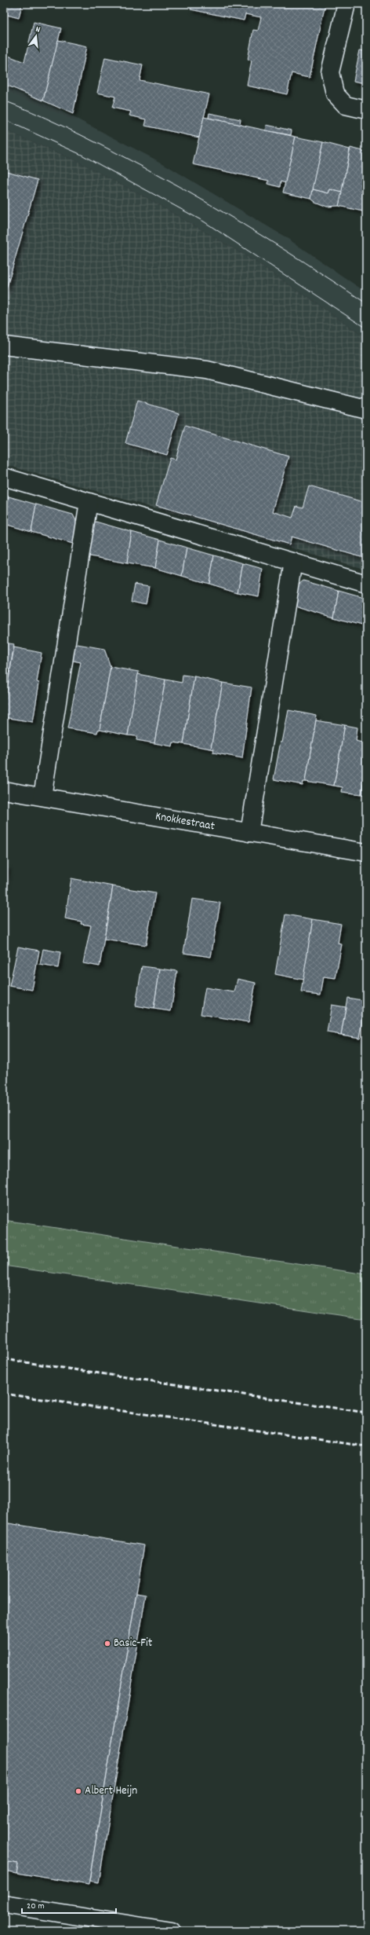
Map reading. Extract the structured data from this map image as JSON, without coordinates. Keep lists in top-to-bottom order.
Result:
{
  "streets": {
    "street": ["Knokkestraat"]
  },
  "places": ["Basic-Fit", "Albert Heijn"],
  "scale_bar": "20 m",
  "north": "top"
}
